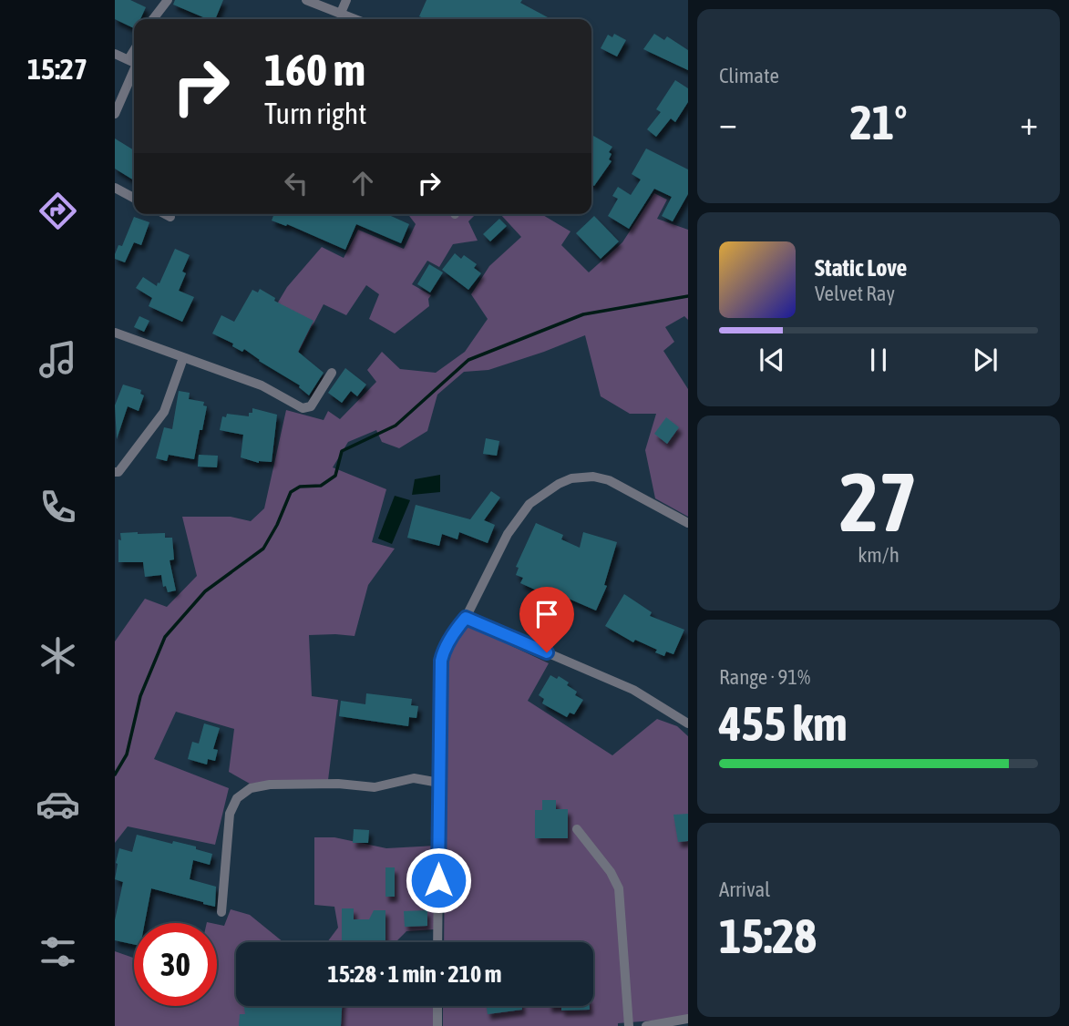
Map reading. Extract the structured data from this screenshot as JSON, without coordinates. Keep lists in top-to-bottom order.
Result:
{
  "page": {
    "tabs": "15:27",
    "tile": [
      "Climate",
      ["27", "km/h"],
      ["Range · 91%", "455 km"],
      ["Arrival", "15:28"]
    ],
    "turn": ["160 m", "Turn right"],
    "heat": ["−", "21°", "+"],
    "song": ["Static Love", "Velvet Ray"],
    "limit": "30",
    "trip": "15:28 · 1 min · 210 m"
  }
}
